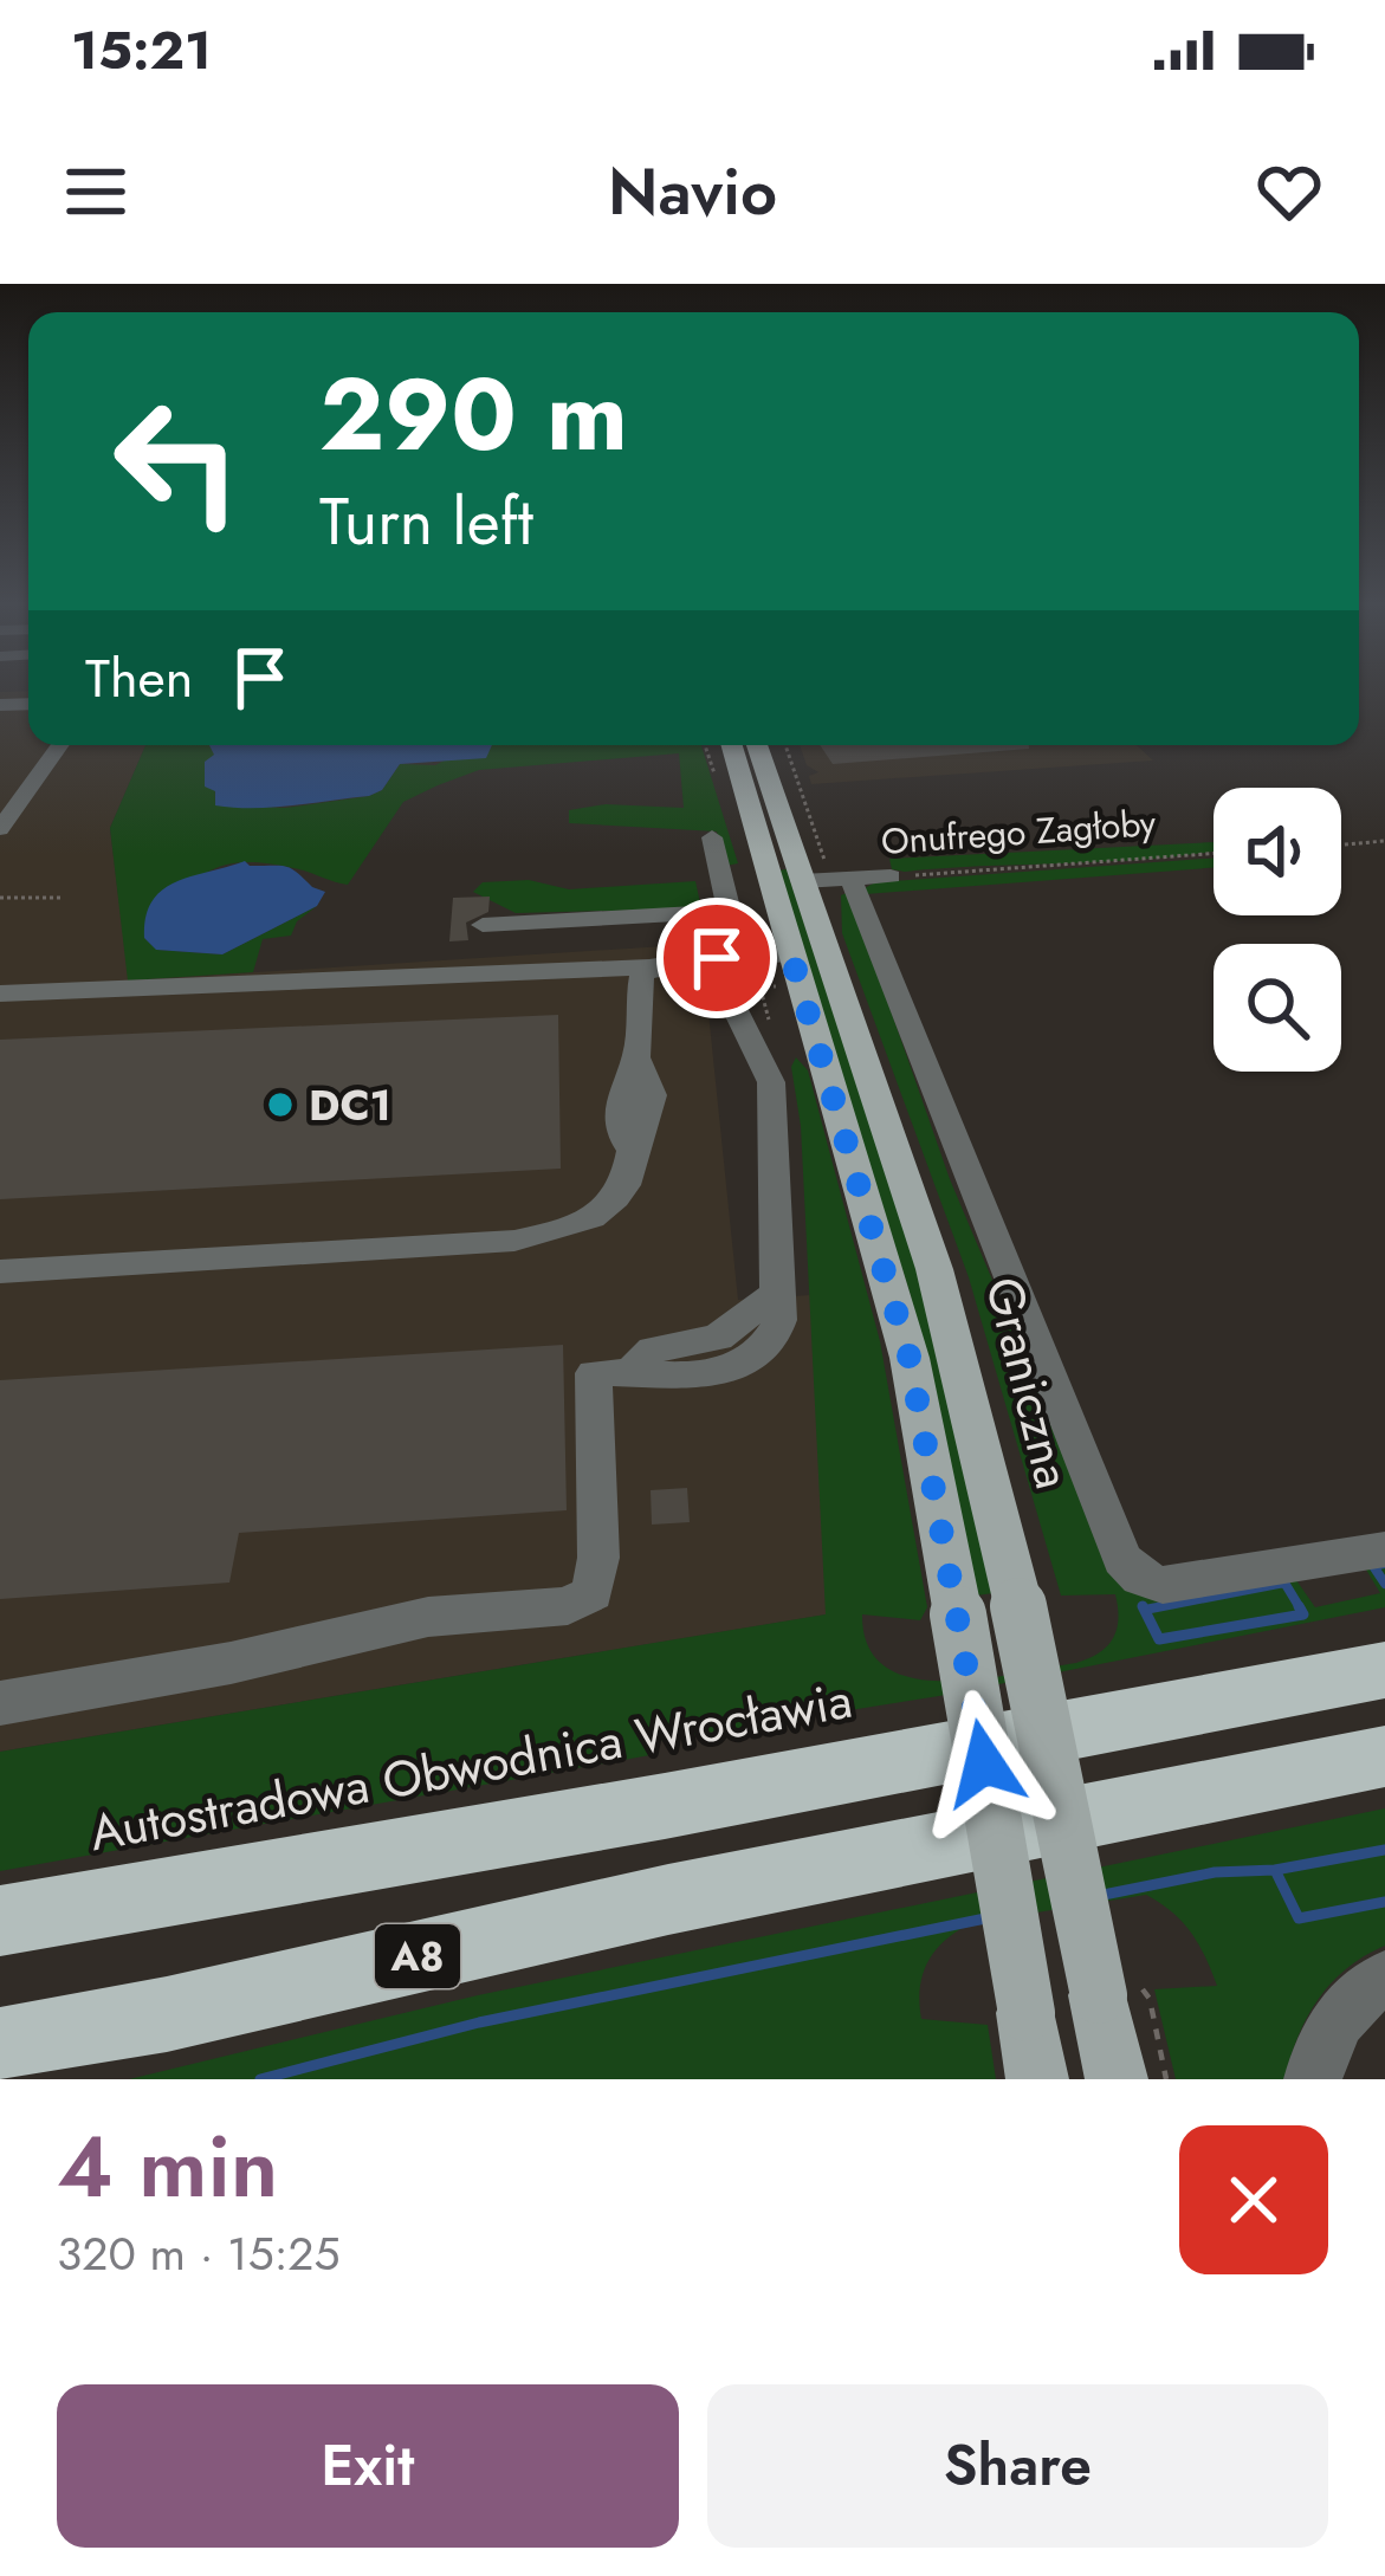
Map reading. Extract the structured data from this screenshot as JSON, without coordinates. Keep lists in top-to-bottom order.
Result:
{
  "streets": {
    "highway": ["Autostradowa Obwodnica Wrocławia", "A8"],
    "main road": ["Graniczna"],
    "street": ["Onufrego Zagłoby"]
  },
  "crossings": [
    ["Onufrego Zagłoby", "Graniczna"]
  ],
  "places": ["DC1"],
  "page": {
    "status": "15:21",
    "header": "Navio",
    "turn": ["290 m", "Turn left"],
    "then": "Then",
    "heading": ["4 min", "320 m · 15:25"],
    "buttons": ["Exit", "Share"]
  }
}
